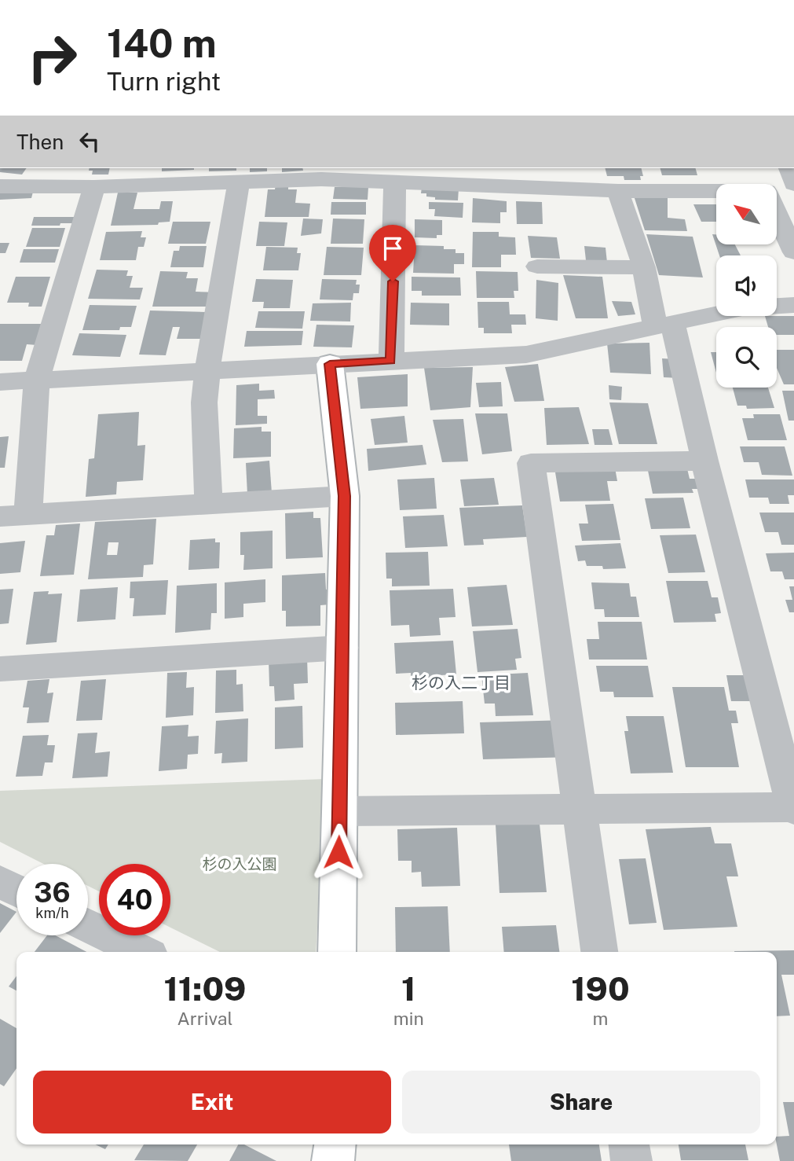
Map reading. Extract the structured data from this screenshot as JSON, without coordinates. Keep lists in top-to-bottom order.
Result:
{
  "districts": ["杉の入二丁目"],
  "parks": ["杉の入公園"],
  "north": "top left",
  "page": {
    "turn": ["140 m", "Turn right"],
    "then": "Then",
    "speed": "36 km/h",
    "limit": "40",
    "eta": [
      "11:09",
      "Arrival",
      "1",
      "min",
      "190",
      "m"
    ],
    "buttons": ["Exit", "Share"]
  }
}
